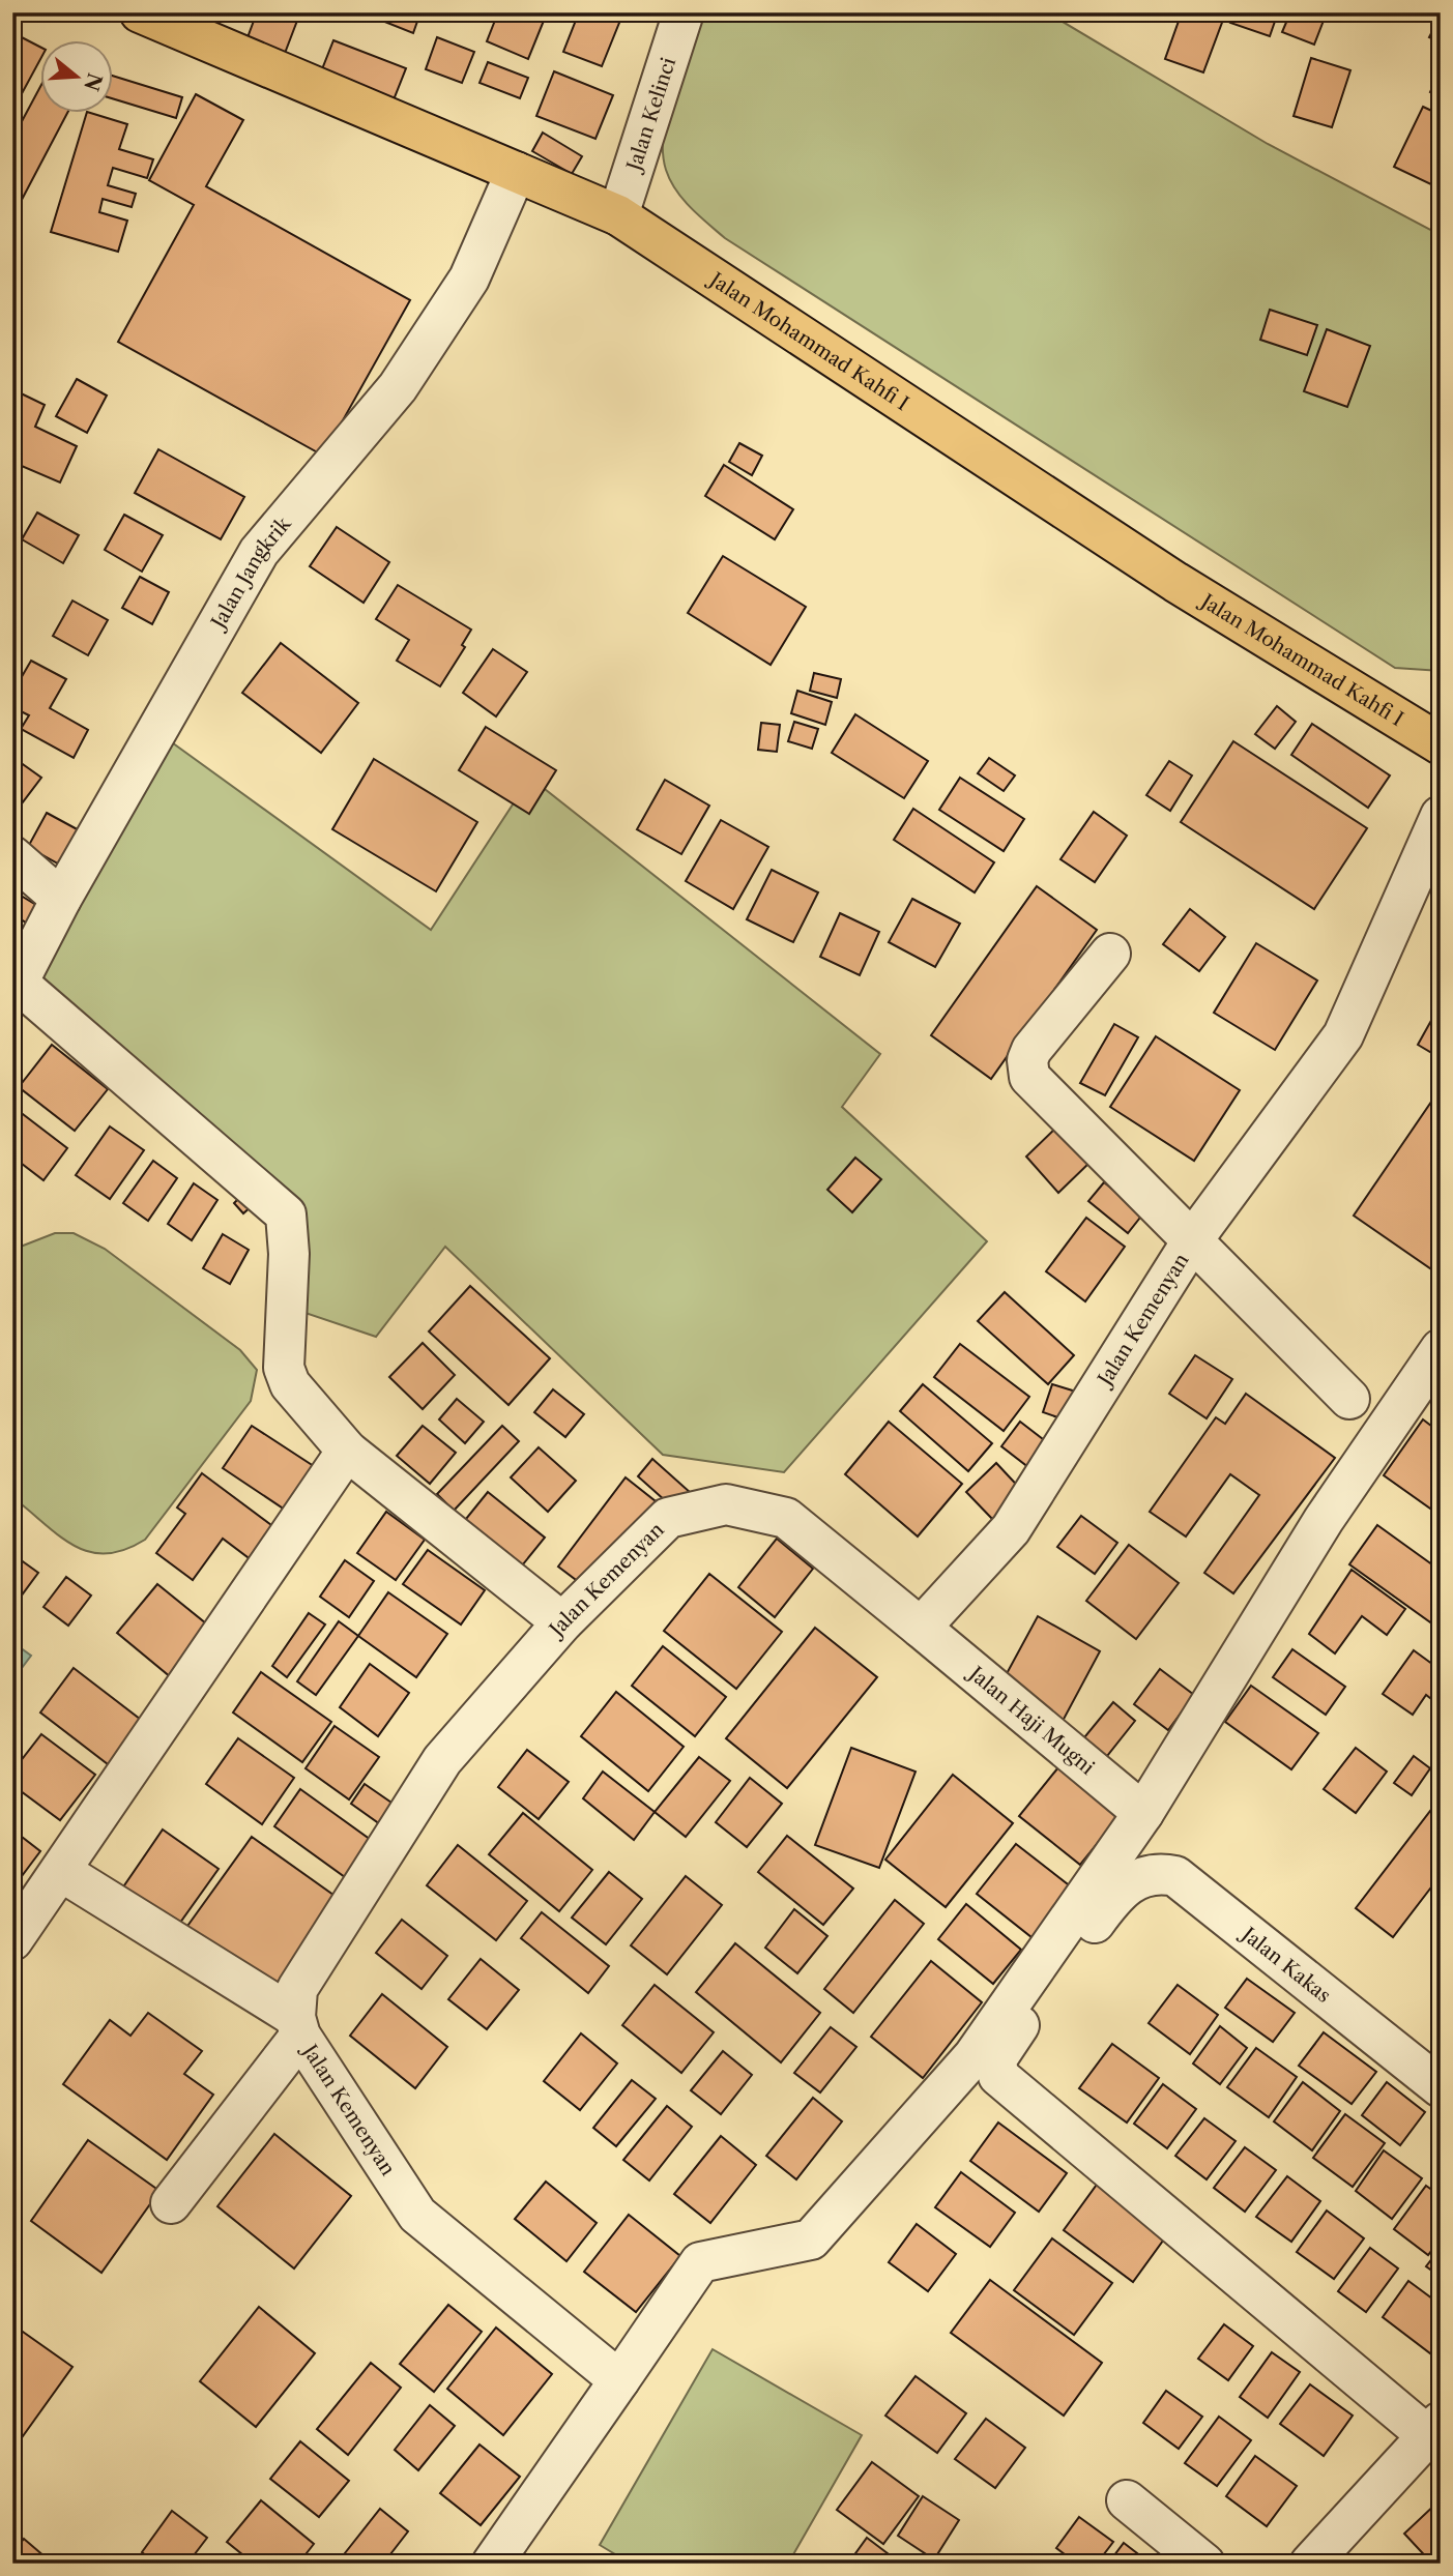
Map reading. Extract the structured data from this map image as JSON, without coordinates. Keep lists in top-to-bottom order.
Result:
{
  "streets": {
    "main road": ["Jalan Mohammad Kahfi I"],
    "street": [
      "Jalan Kelinci",
      "Jalan Jangkrik",
      "Jalan Kemenyan",
      "Jalan Haji Mugni",
      "Jalan Kakas"
    ]
  },
  "crossings": [
    ["Jalan Kelinci", "Jalan Mohammad Kahfi I"],
    ["Jalan Mohammad Kahfi I", "Jalan Jangkrik"],
    ["Jalan Kemenyan", "Jalan Haji Mugni"]
  ],
  "north": "right"
}
